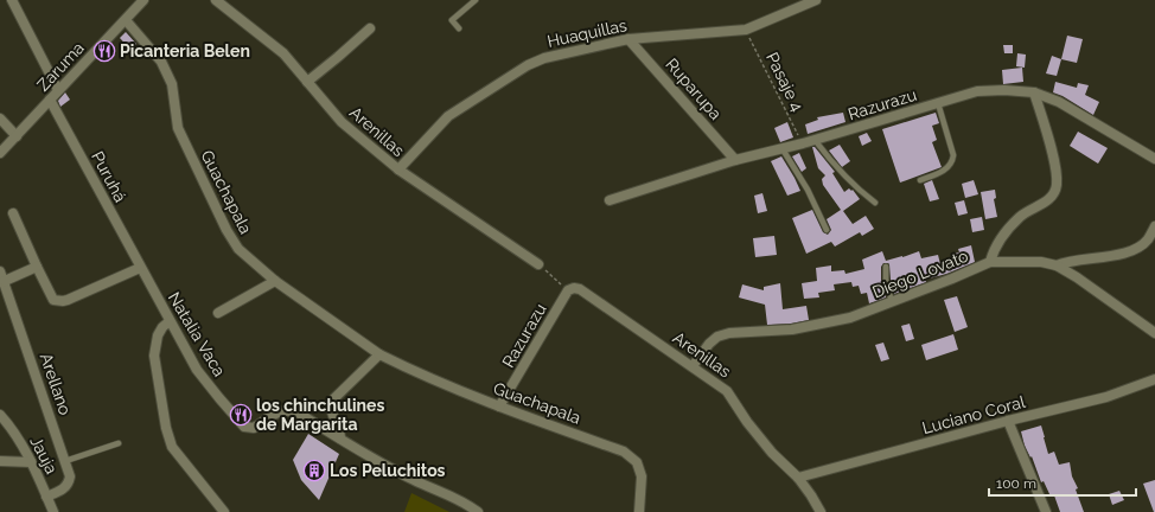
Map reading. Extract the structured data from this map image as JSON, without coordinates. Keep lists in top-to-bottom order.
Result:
{
  "streets": {
    "street": [
      "Huaquillas",
      "Zaruma",
      "Ruparupa",
      "Razurazu",
      "Arenillas",
      "Puruhá",
      "Guachapala",
      "Diego Lovato",
      "Natalia Vaca",
      "Arellano",
      "Luciano Coral",
      "Jauja"
    ],
    "path": ["Pasaje 4"]
  },
  "crossings": [
    ["Huaquillas", "Pasaje 4"],
    ["Huaquillas", "Ruparupa"],
    ["Huaquillas", "Arenillas"],
    ["Zaruma", "Puruhá"],
    ["Zaruma", "Guachapala"],
    ["Pasaje 4", "Razurazu"],
    ["Ruparupa", "Razurazu"],
    ["Razurazu", "Arenillas"],
    ["Razurazu", "Guachapala"],
    ["Arenillas", "Diego Lovato"],
    ["Arenillas", "Luciano Coral"],
    ["Puruhá", "Natalia Vaca"],
    ["Arellano", "Jauja"]
  ],
  "places": {
    "restaurant": ["Picanteria Belen", "los chinchulines de Margarita"],
    "building": ["Los Peluchitos"]
  },
  "scale_bar": "100 m"
}
